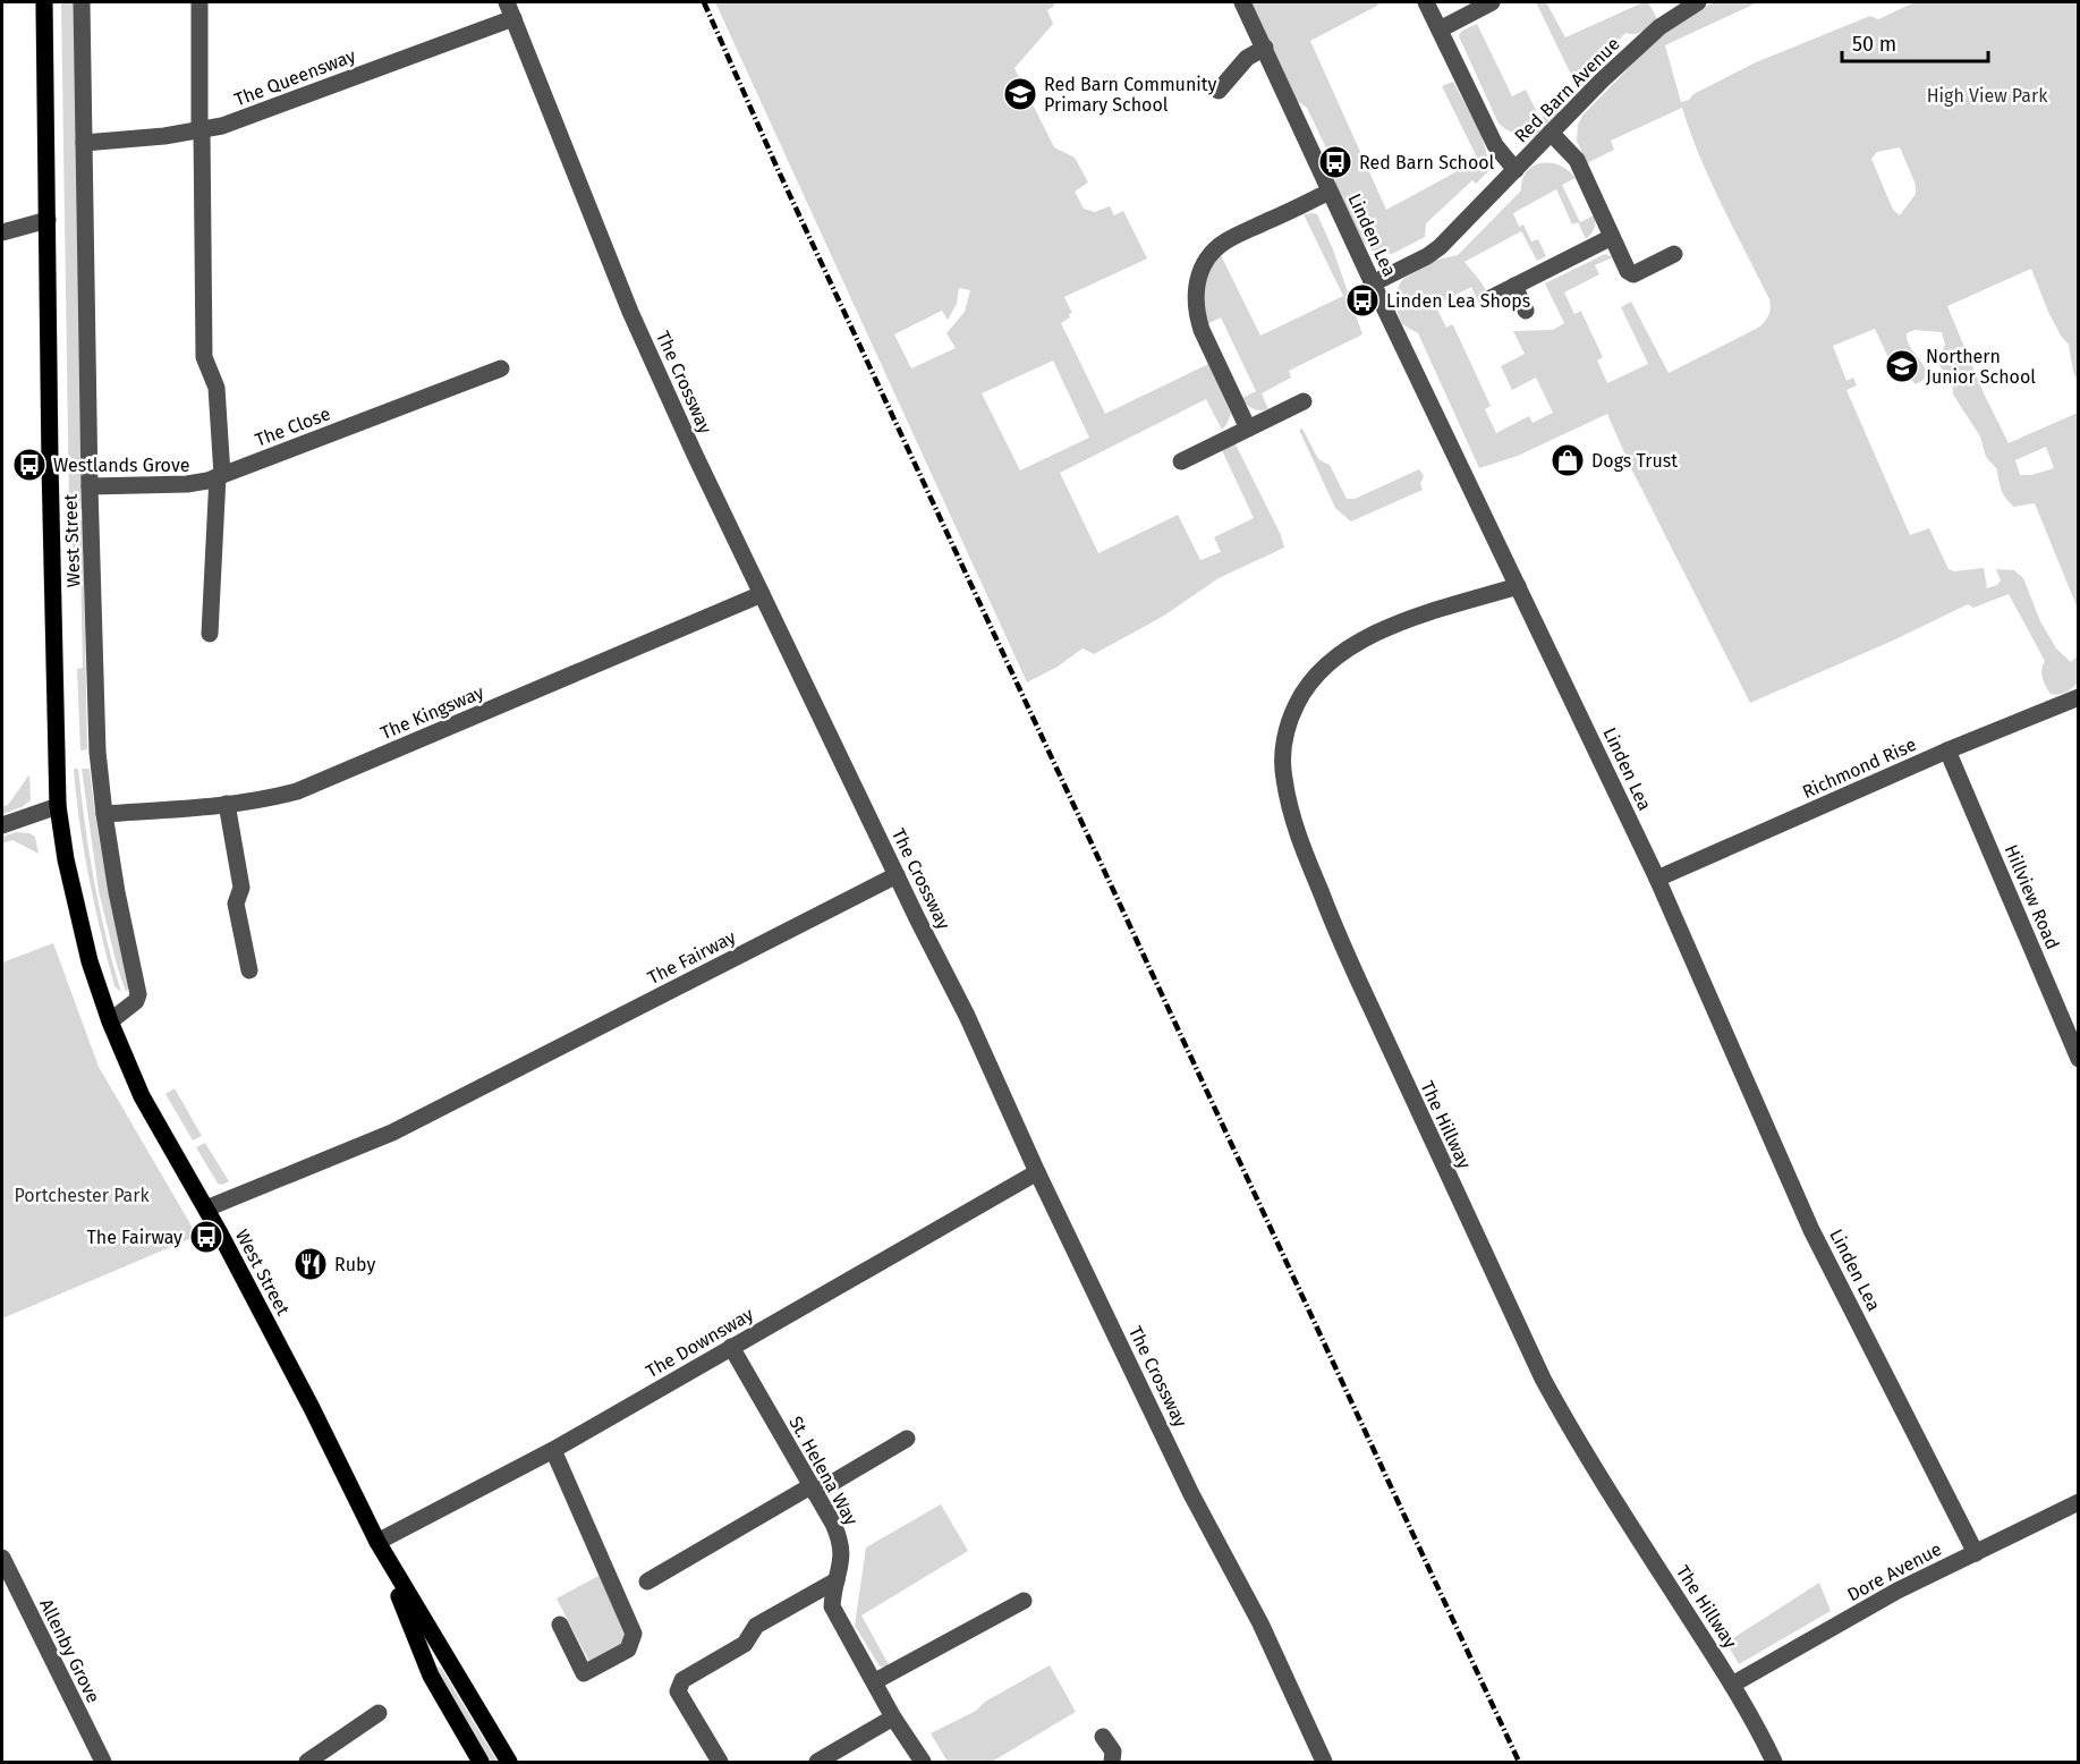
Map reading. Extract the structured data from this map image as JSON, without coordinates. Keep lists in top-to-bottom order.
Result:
{
  "streets": {
    "main road": ["West Street"],
    "street": [
      "The Queensway",
      "Red Barn Avenue",
      "Linden Lea",
      "The Crossway",
      "The Close",
      "The Kingsway",
      "Richmond Rise",
      "Hillview Road",
      "The Fairway",
      "The Hillway",
      "The Downsway",
      "St. Helena Way",
      "Dore Avenue",
      "Allenby Grove"
    ]
  },
  "crossings": [
    ["The Queensway", "The Crossway"],
    ["The Queensway", "West Street"],
    ["Red Barn Avenue", "Linden Lea"],
    ["Linden Lea", "Richmond Rise"],
    ["Linden Lea", "The Hillway"],
    ["Linden Lea", "Dore Avenue"],
    ["The Crossway", "The Kingsway"],
    ["The Crossway", "The Fairway"],
    ["The Crossway", "The Downsway"],
    ["The Close", "West Street"],
    ["West Street", "The Kingsway"],
    ["West Street", "The Fairway"],
    ["West Street", "The Downsway"],
    ["Richmond Rise", "Hillview Road"],
    ["The Hillway", "Dore Avenue"],
    ["The Downsway", "St. Helena Way"]
  ],
  "parks": ["High View Park", "Portchester Park"],
  "places": {
    "school or university": ["Red Barn Community Primary School", "Northern Junior School"],
    "bus stop": [
      "Red Barn School",
      "Linden Lea Shops",
      "Westlands Grove",
      "The Fairway"
    ],
    "shop": ["Dogs Trust"],
    "restaurant": ["Ruby"]
  },
  "scale_bar": "50 m"
}
